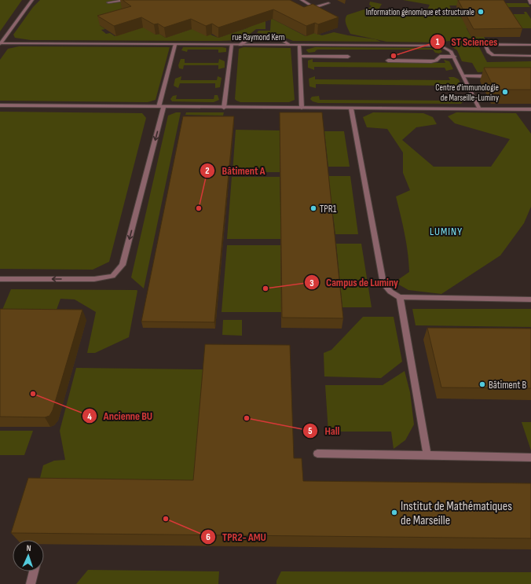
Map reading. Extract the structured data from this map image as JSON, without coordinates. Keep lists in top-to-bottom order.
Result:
{
  "streets": {
    "street": ["rue Raymond Kern"]
  },
  "districts": ["LUMINY"],
  "places": [
    "Information génomique et structurale",
    "ST Sciences",
    "Centre d'immunologie de Marseille-Luminy",
    "Bâtiment A",
    "TPR1",
    "Campus de Luminy",
    "Bâtiment B",
    "Ancienne BU",
    "Hall",
    "Institut de Mathématiques de Marseille",
    "TPR2- AMU"
  ],
  "north": "top"
}
